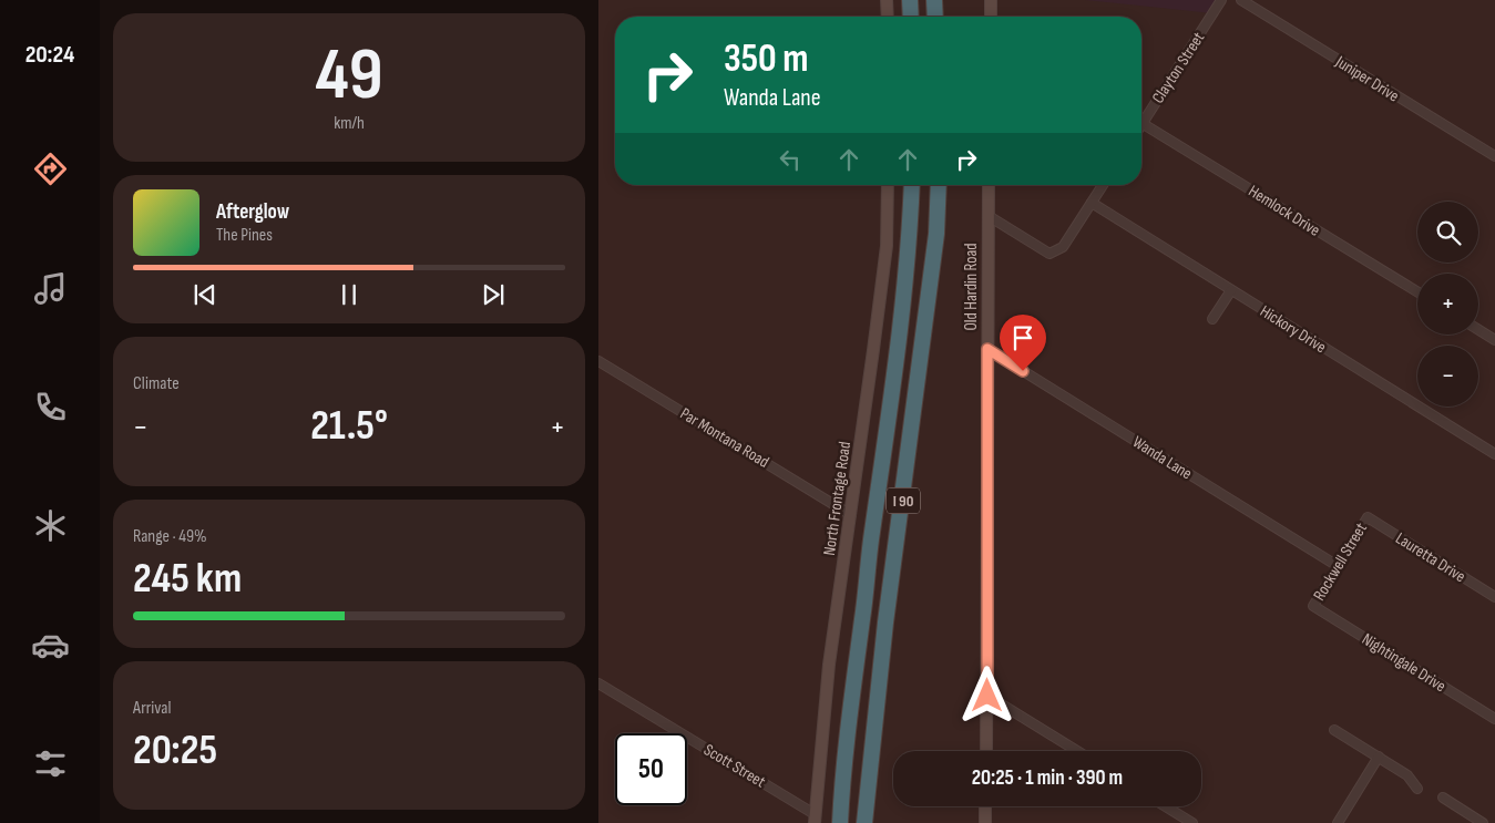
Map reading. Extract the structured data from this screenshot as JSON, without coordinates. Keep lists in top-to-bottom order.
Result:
{
  "streets": {
    "highway": ["I 90"],
    "street": [
      "Clayton Street",
      "Juniper Drive",
      "Hemlock Drive",
      "Old Hardin Road",
      "Hickory Drive",
      "Par Montana Road",
      "Wanda Lane",
      "North Frontage Road",
      "Lauretta Drive",
      "Rockwell Street",
      "Nightingale Drive",
      "Scott Street"
    ]
  },
  "crossings": [
    ["Clayton Street", "Hemlock Drive"],
    ["Old Hardin Road", "Wanda Lane"],
    ["Par Montana Road", "North Frontage Road"],
    ["Wanda Lane", "Rockwell Street"],
    ["North Frontage Road", "Scott Street"],
    ["Lauretta Drive", "Rockwell Street"],
    ["Rockwell Street", "Nightingale Drive"]
  ],
  "page": {
    "tabs": "20:24",
    "tile": [
      ["49", "km/h"],
      "Climate",
      ["Range · 49%", "245 km"],
      ["Arrival", "20:25"]
    ],
    "turn": ["350 m", "Wanda Lane"],
    "song": ["Afterglow", "The Pines"],
    "map_buttons": ["+", "−"],
    "heat": ["−", "21.5°", "+"],
    "limit": "50",
    "trip": "20:25 · 1 min · 390 m"
  }
}
